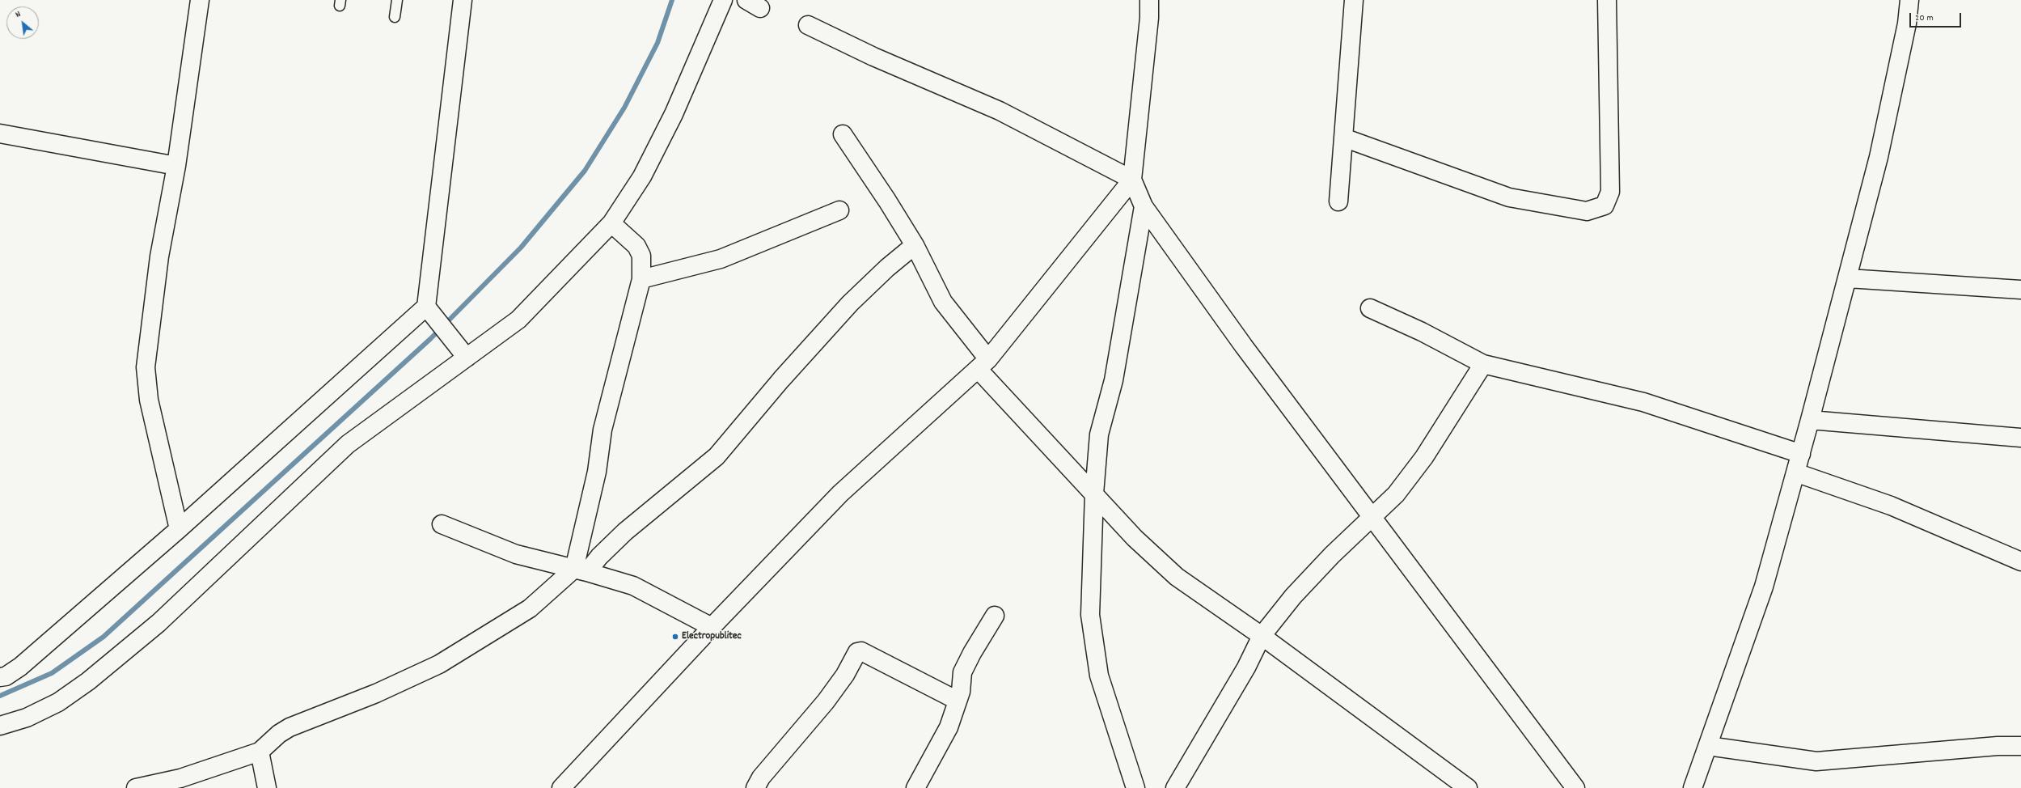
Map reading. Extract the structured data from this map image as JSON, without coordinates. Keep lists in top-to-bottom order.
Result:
{
  "places": ["Electropublitec"],
  "scale_bar": "20 m",
  "north": "top left"
}
